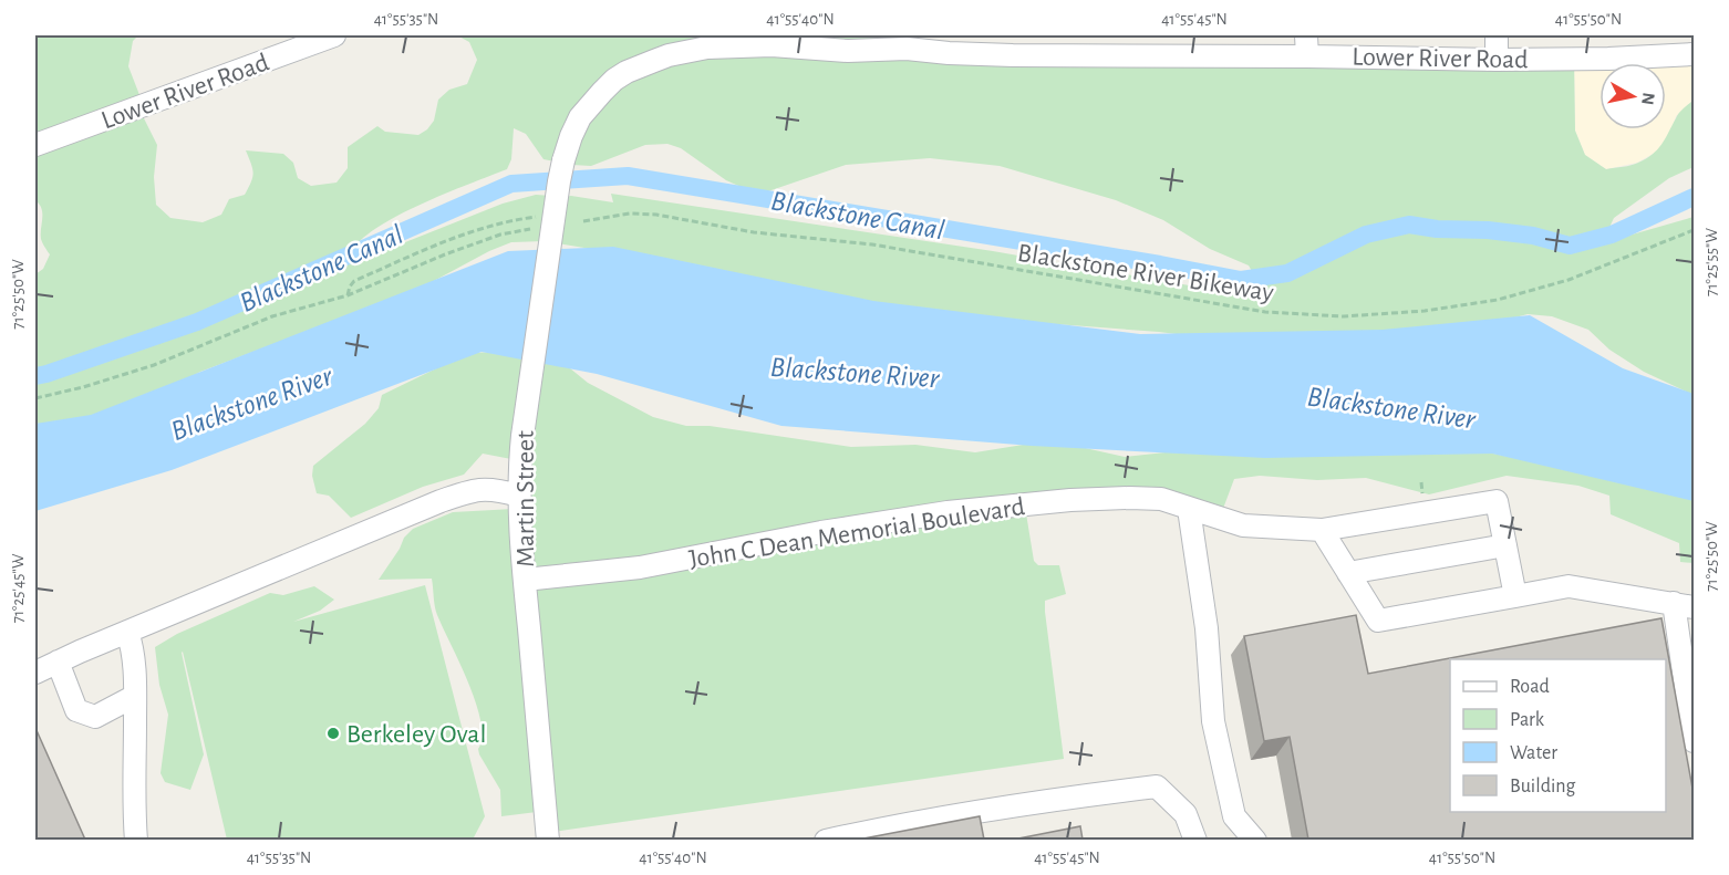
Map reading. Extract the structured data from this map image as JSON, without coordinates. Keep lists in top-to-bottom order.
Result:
{
  "streets": {
    "street": ["Lower River Road", "Martin Street", "John C Dean Memorial Boulevard"],
    "path": ["Blackstone River Bikeway"]
  },
  "crossings": [
    ["Lower River Road", "Martin Street"],
    ["Martin Street", "John C Dean Memorial Boulevard"]
  ],
  "water": ["Blackstone Canal", "Blackstone River"],
  "places": ["Berkeley Oval"],
  "legend": [
    "Road",
    "Park",
    "Water",
    "Building"
  ],
  "north": "right",
  "coordinates": [
    "41°55'35\"N",
    "41°55'40\"N",
    "41°55'45\"N",
    "41°55'50\"N",
    "71°25'55\"W",
    "71°25'50\"W",
    "71°25'45\"W"
  ]
}
